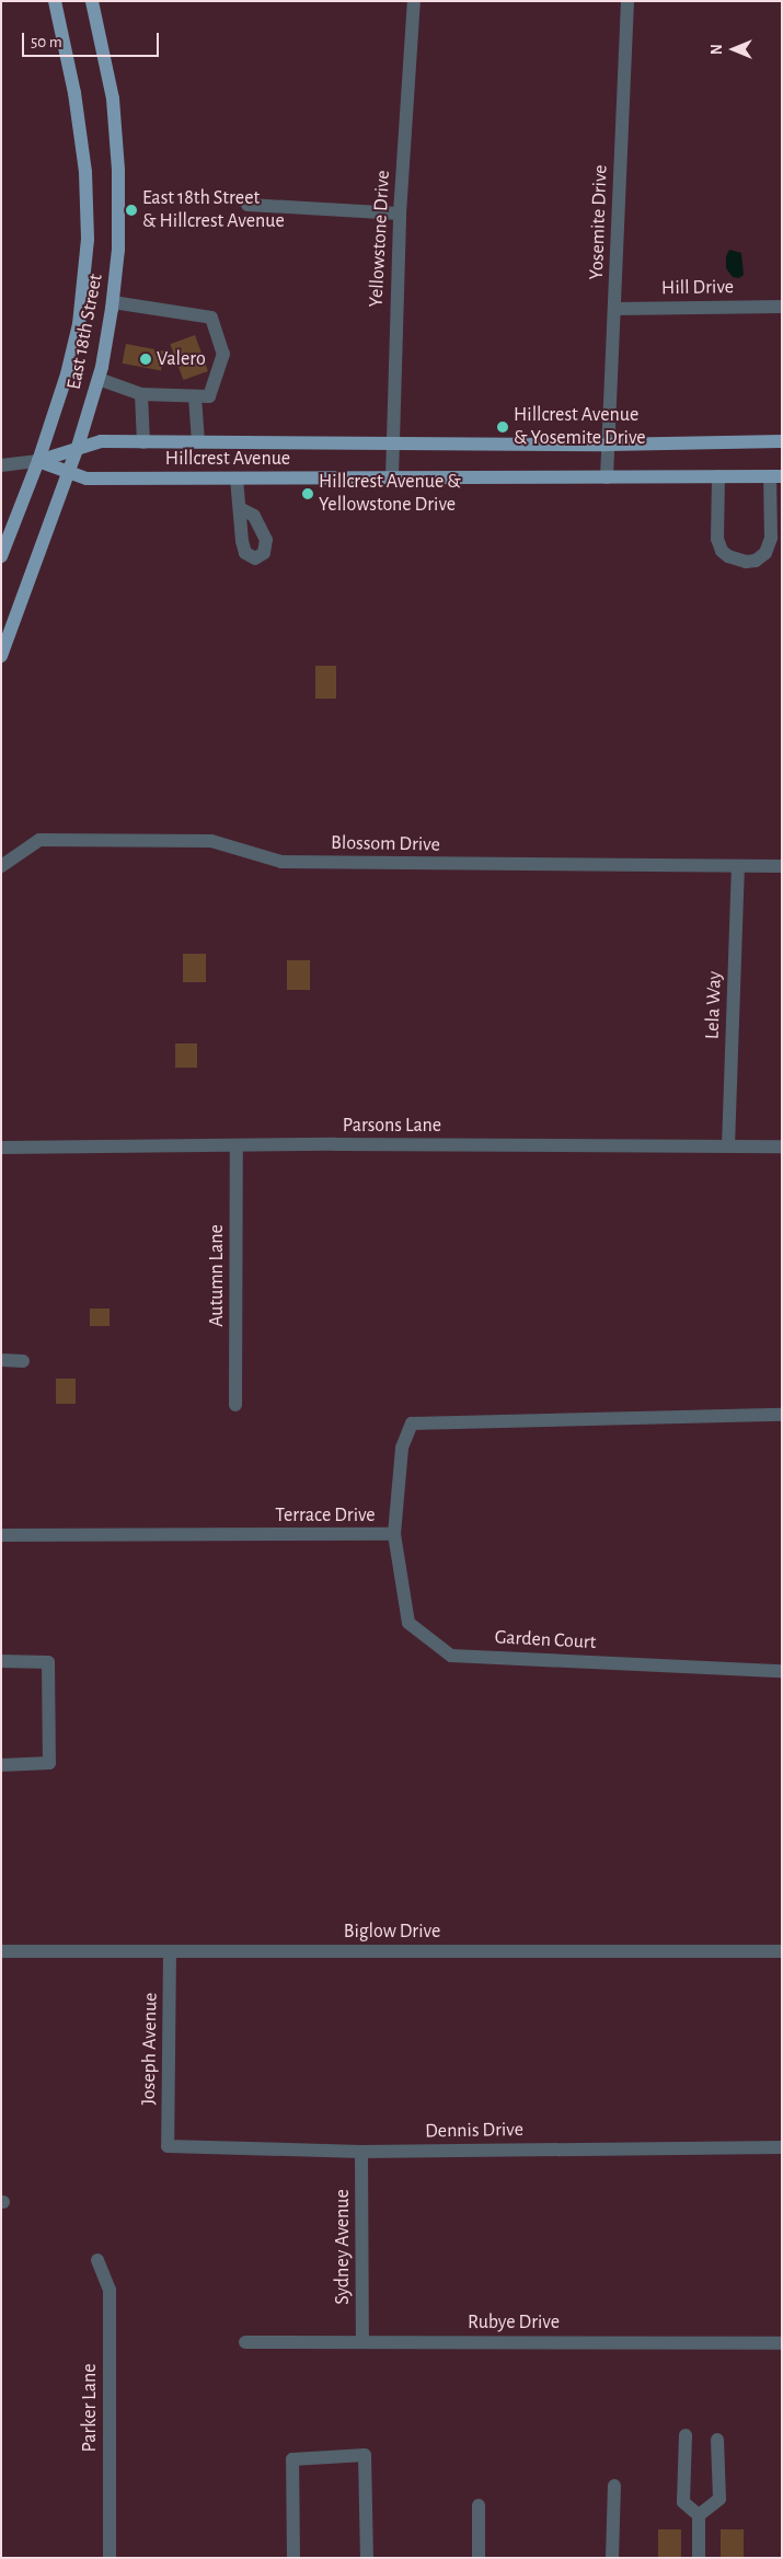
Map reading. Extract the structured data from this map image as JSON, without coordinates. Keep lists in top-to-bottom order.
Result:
{
  "streets": {
    "main road": ["East 18th Street", "Hillcrest Avenue"],
    "street": [
      "Yosemite Drive",
      "Yellowstone Drive",
      "Hill Drive",
      "Blossom Drive",
      "Lela Way",
      "Parsons Lane",
      "Autumn Lane",
      "Terrace Drive",
      "Garden Court",
      "Biglow Drive",
      "Joseph Avenue",
      "Dennis Drive",
      "Sydney Avenue",
      "Rubye Drive",
      "Parker Lane"
    ]
  },
  "crossings": [
    ["Yosemite Drive", "Hill Drive"],
    ["Yosemite Drive", "Hillcrest Avenue"],
    ["Yellowstone Drive", "Hillcrest Avenue"],
    ["East 18th Street", "Hillcrest Avenue"],
    ["Blossom Drive", "Lela Way"],
    ["Lela Way", "Parsons Lane"],
    ["Parsons Lane", "Autumn Lane"],
    ["Terrace Drive", "Garden Court"],
    ["Biglow Drive", "Joseph Avenue"],
    ["Joseph Avenue", "Dennis Drive"],
    ["Dennis Drive", "Sydney Avenue"],
    ["Sydney Avenue", "Rubye Drive"]
  ],
  "places": [
    "East 18th Street & Hillcrest Avenue",
    "Valero",
    "Hillcrest Avenue & Yosemite Drive",
    "Hillcrest Avenue & Yellowstone Drive"
  ],
  "scale_bar": "50 m",
  "north": "left"
}
